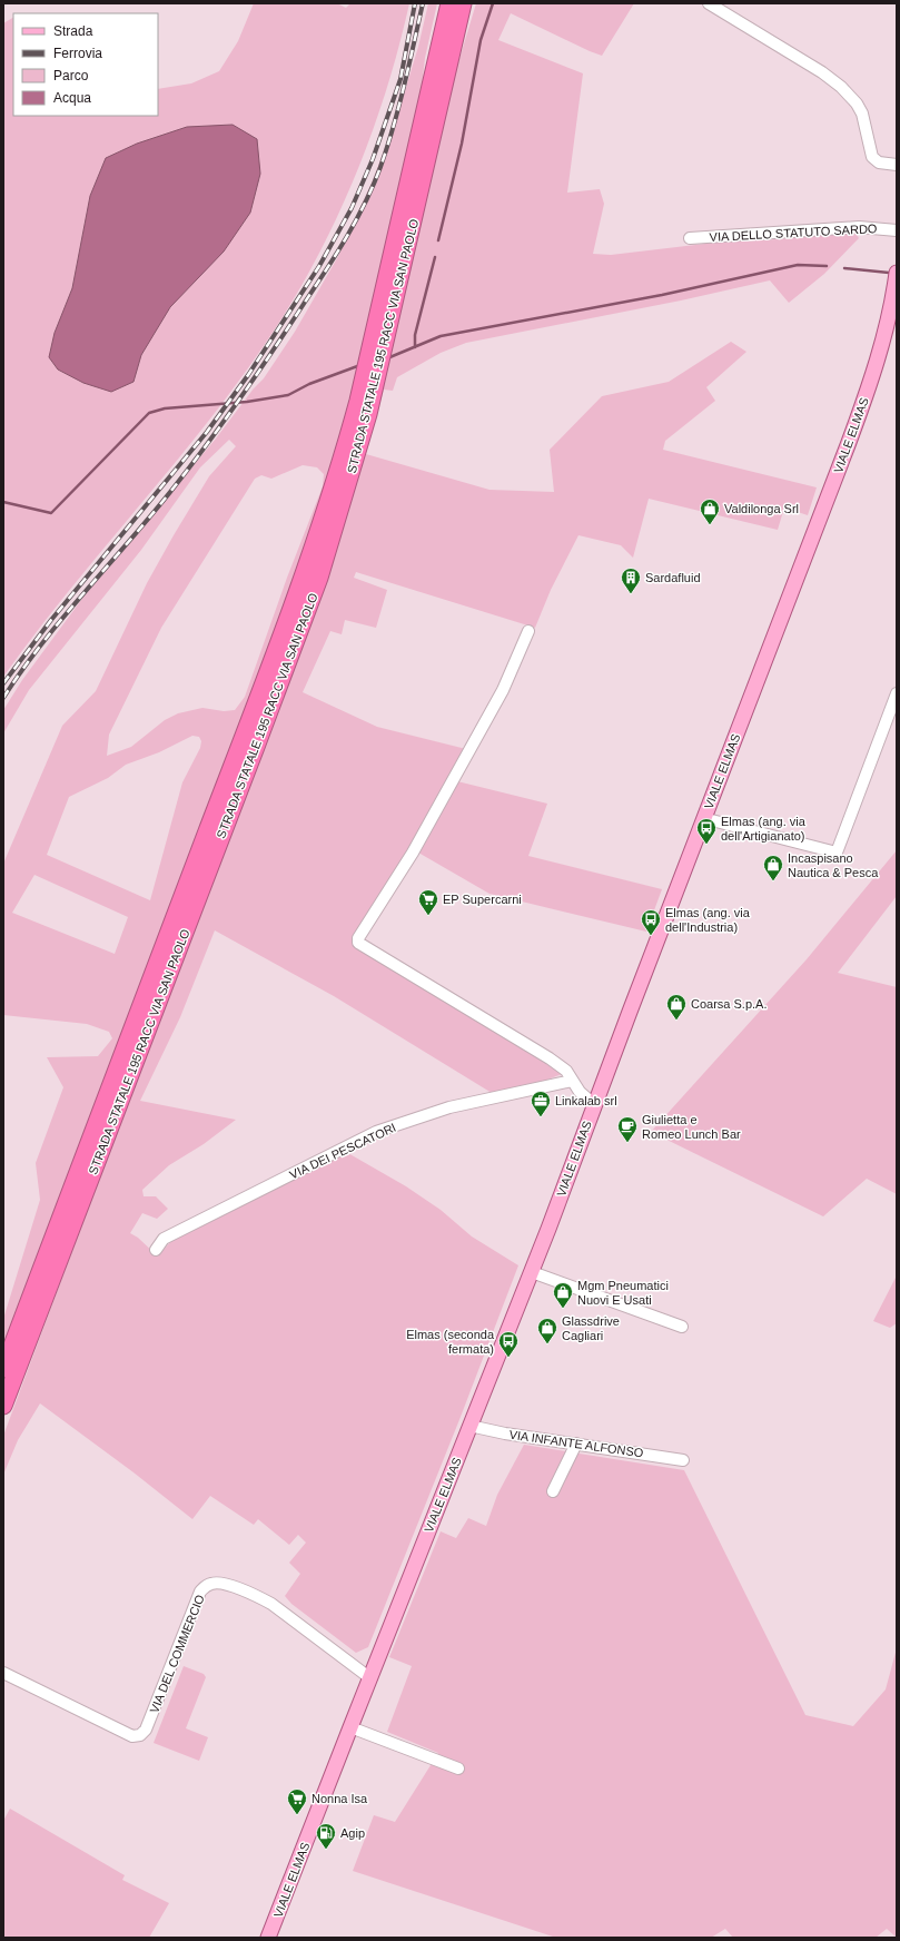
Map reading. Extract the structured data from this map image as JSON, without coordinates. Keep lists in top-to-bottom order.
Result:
{
  "streets": {
    "highway": ["STRADA STATALE 195 RACC VIA SAN PAOLO"],
    "main road": ["VIALE ELMAS"],
    "street": [
      "VIA DELLO STATUTO SARDO",
      "VIA DEI PESCATORI",
      "VIA INFANTE ALFONSO",
      "VIA DEL COMMERCIO"
    ]
  },
  "crossings": [
    ["VIALE ELMAS", "VIA INFANTE ALFONSO"],
    ["VIALE ELMAS", "VIA DEL COMMERCIO"]
  ],
  "places": {
    "shop": [
      "Valdilonga Srl",
      "Incaspisano Nautica & Pesca",
      "Coarsa S.p.A.",
      "Mgm Pneumatici Nuovi E Usati",
      "Glassdrive Cagliari"
    ],
    "building": ["Sardafluid"],
    "bus stop": ["Elmas (ang. via dell'Artigianato)", "Elmas (ang. via dell'Industria)", "Elmas (seconda fermata)"],
    "supermarket": ["EP Supercarni", "Nonna Isa"],
    "office": ["Linkalab srl"],
    "cafe": ["Giulietta e Romeo Lunch Bar"],
    "fuel station": ["Agip"]
  },
  "legend": [
    "Strada",
    "Ferrovia",
    "Parco",
    "Acqua"
  ]
}
